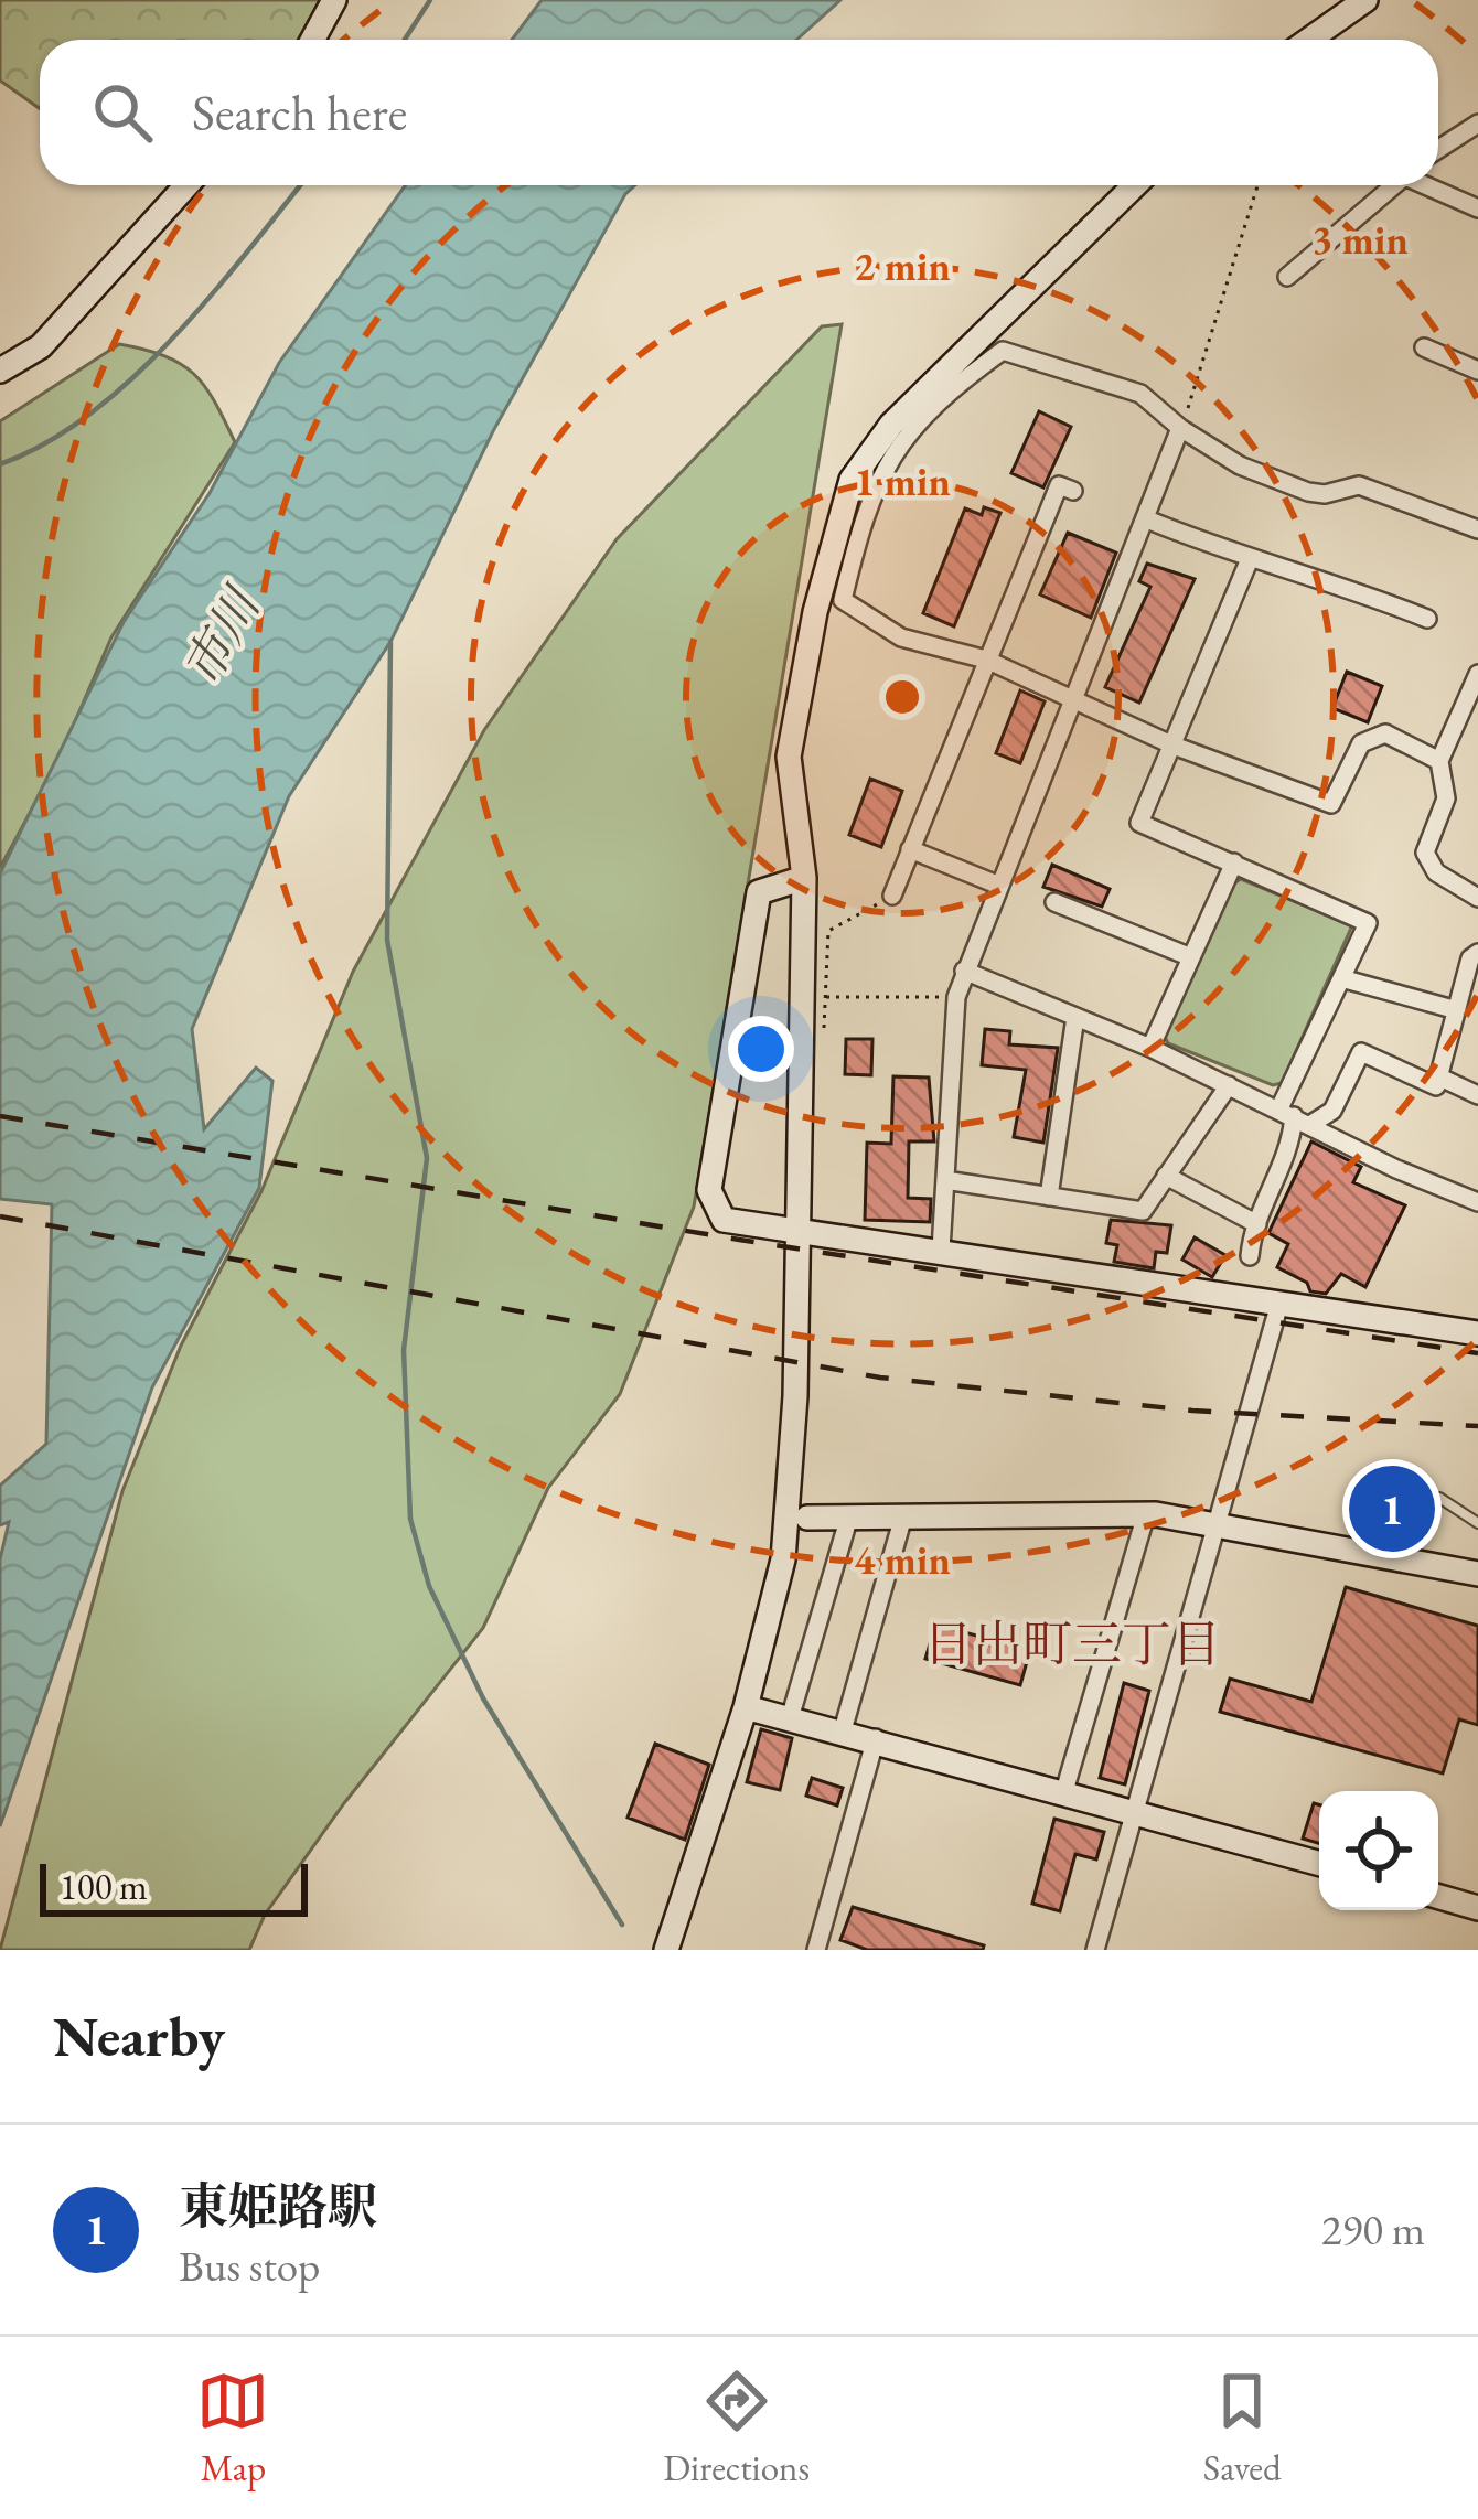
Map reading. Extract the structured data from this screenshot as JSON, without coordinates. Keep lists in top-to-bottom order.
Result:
{
  "districts": ["日出町三丁目"],
  "water": ["市川"],
  "scale_bar": "100 m",
  "page": {
    "search": "Search here",
    "pins": "1",
    "scale": "100 m",
    "heading": "Nearby",
    "list": [
      {
        "mark": "1",
        "name": "東姫路駅",
        "note": "Bus stop",
        "value": "290 m"
      }
    ],
    "nav": ["Map", "Directions", "Saved"]
  },
  "rings": [
    "3 min",
    "2 min",
    "1 min",
    "4 min"
  ]
}
